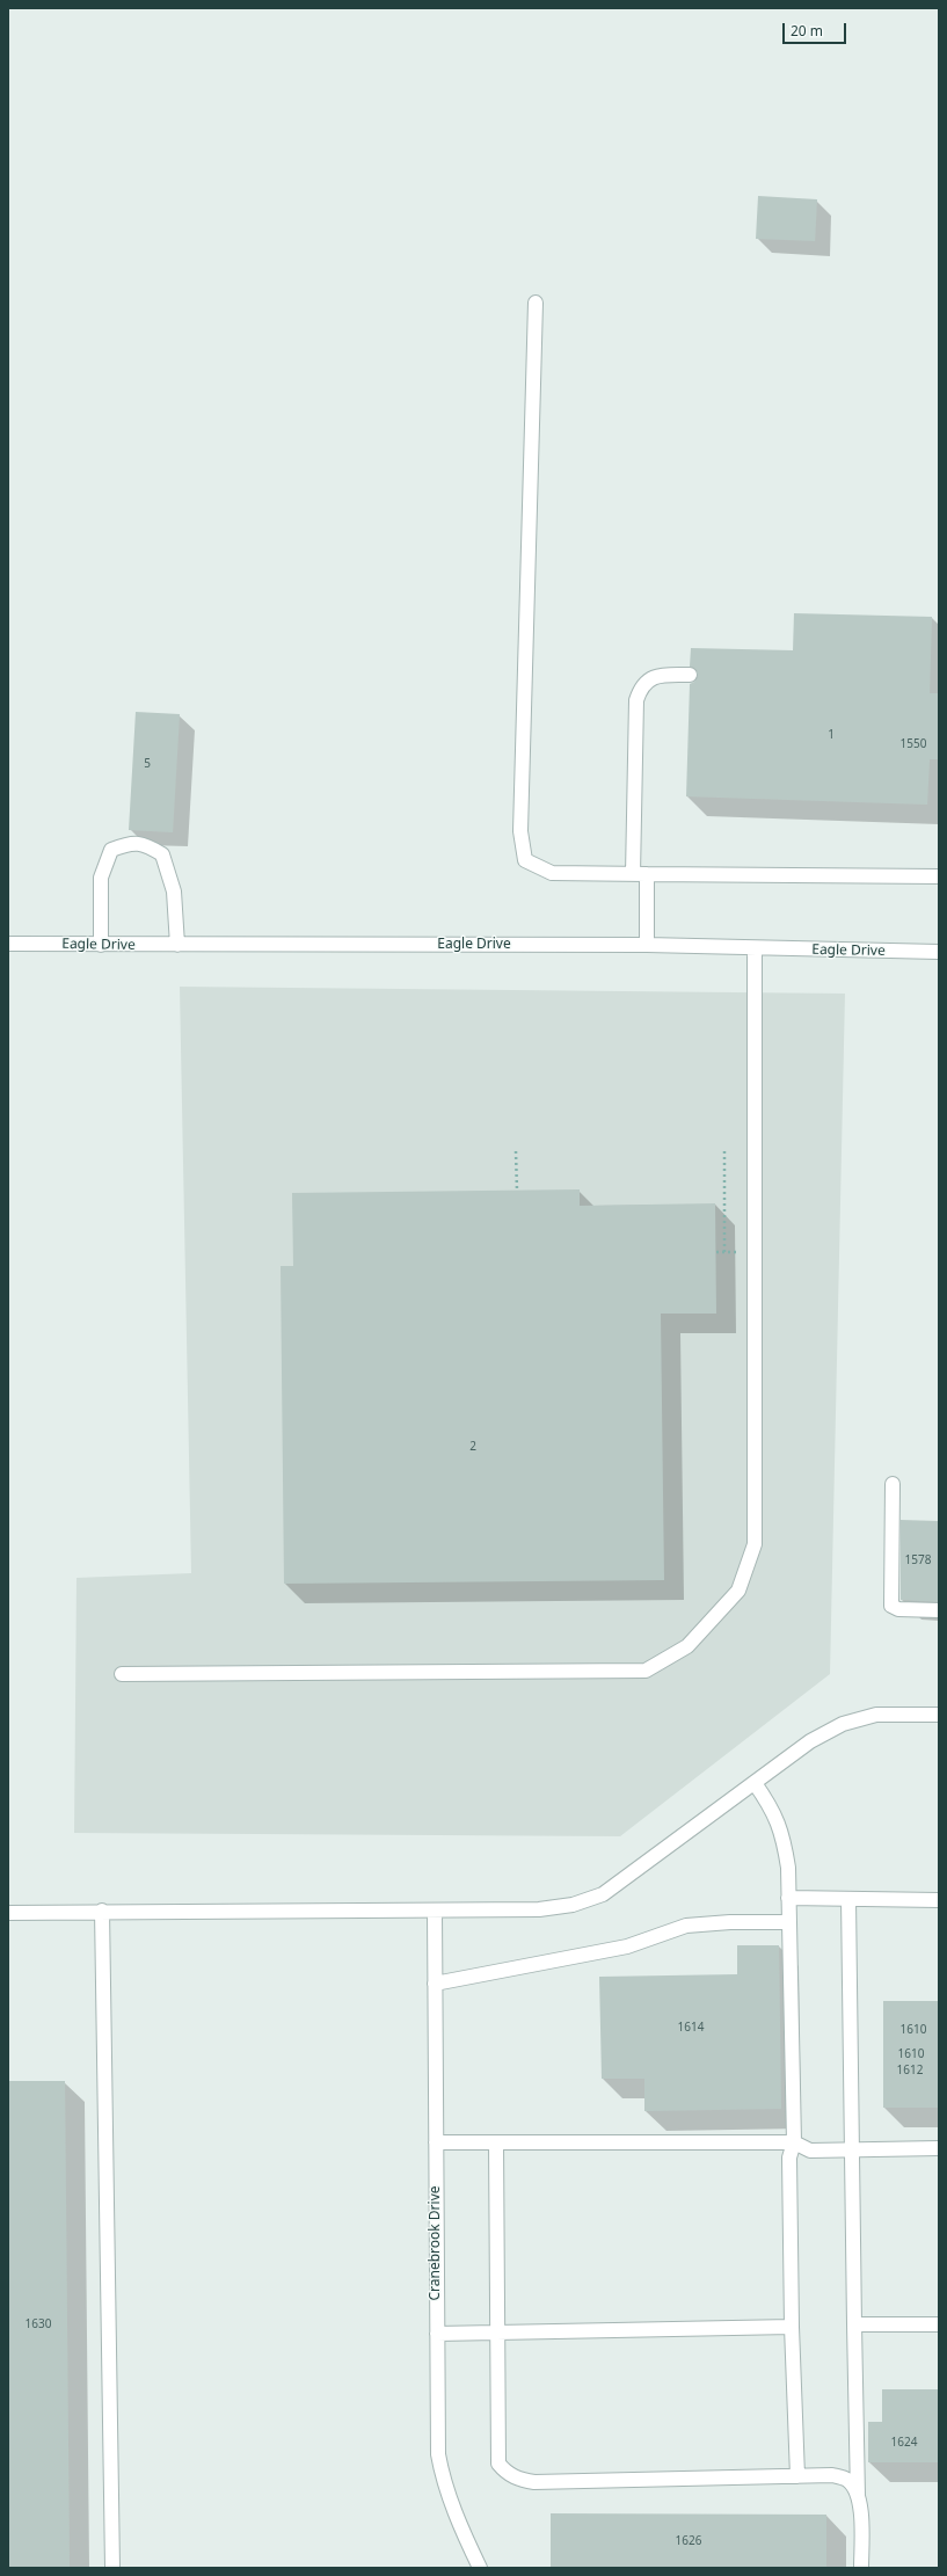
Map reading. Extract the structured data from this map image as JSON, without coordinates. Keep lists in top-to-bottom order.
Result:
{
  "streets": {
    "street": ["Eagle Drive", "Cranebrook Drive"]
  },
  "house_numbers": [
    "1",
    "1550",
    "5",
    "2",
    "1578",
    "1614",
    "1610",
    "1610",
    "1612",
    "1630",
    "1624",
    "1626"
  ],
  "scale_bar": "20 m"
}
